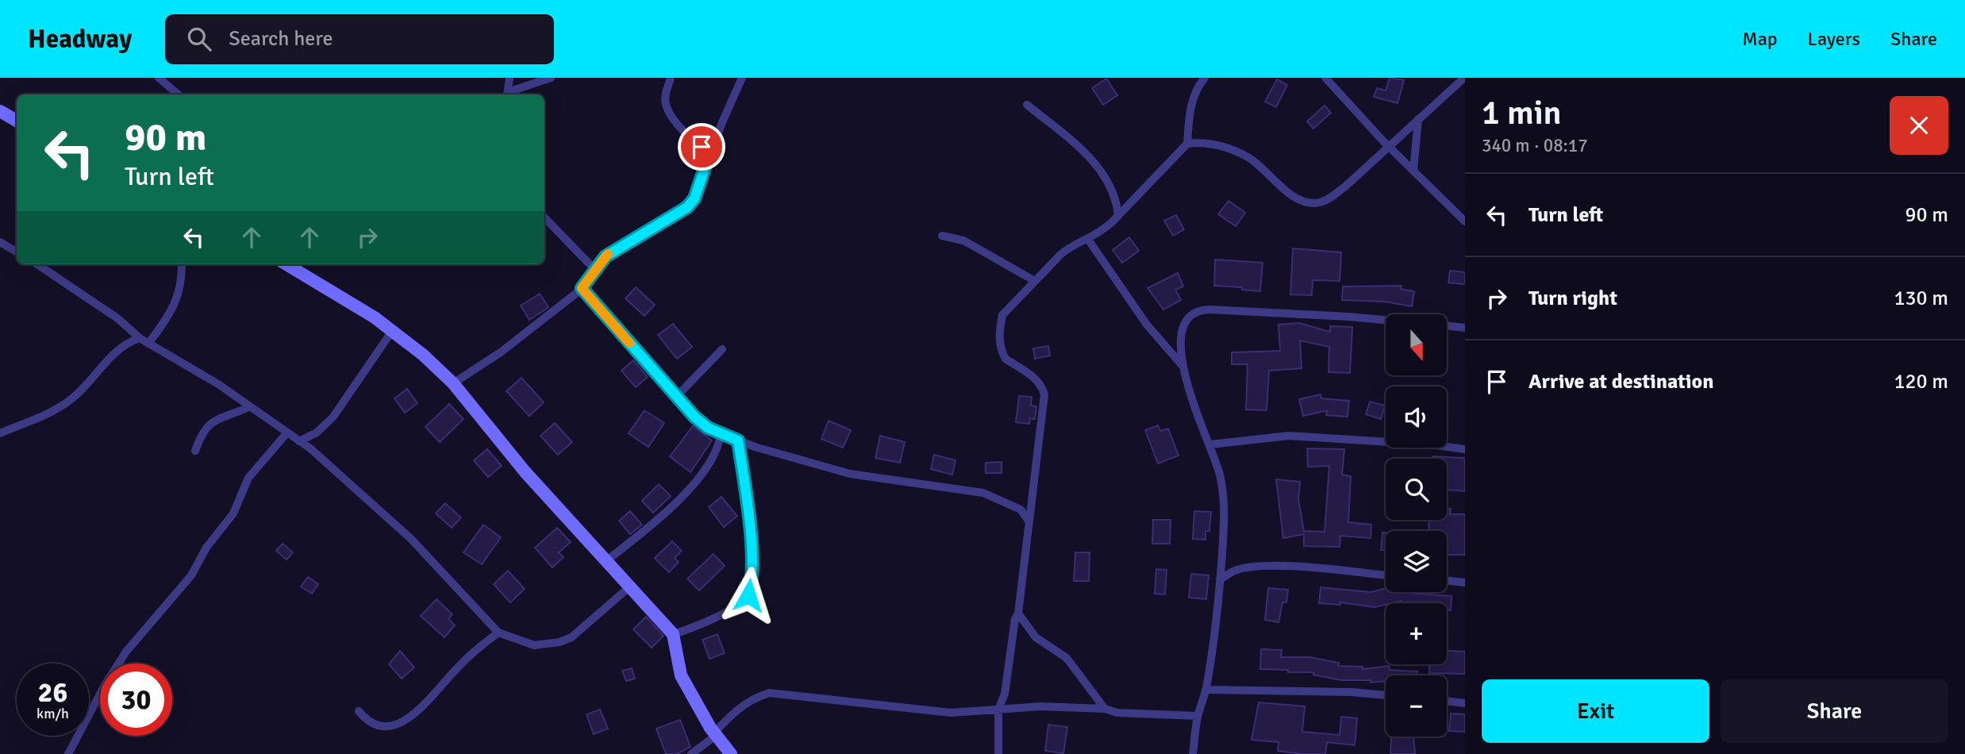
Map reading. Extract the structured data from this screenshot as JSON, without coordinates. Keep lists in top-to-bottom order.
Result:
{
  "north": "bottom",
  "page": {
    "header": "Headway",
    "search": "Search here",
    "nav": ["Map", "Layers", "Share"],
    "heading": ["1 min", "340 m · 08:17"],
    "turn": ["90 m", "Turn left"],
    "list": [
      {
        "name": "Turn left",
        "value": "90 m"
      },
      {
        "name": "Turn right",
        "value": "130 m"
      },
      {
        "name": "Arrive at destination",
        "value": "120 m"
      }
    ],
    "map_buttons": ["+", "−"],
    "speed": "26 km/h",
    "limit": "30",
    "buttons": ["Exit", "Share"]
  }
}
